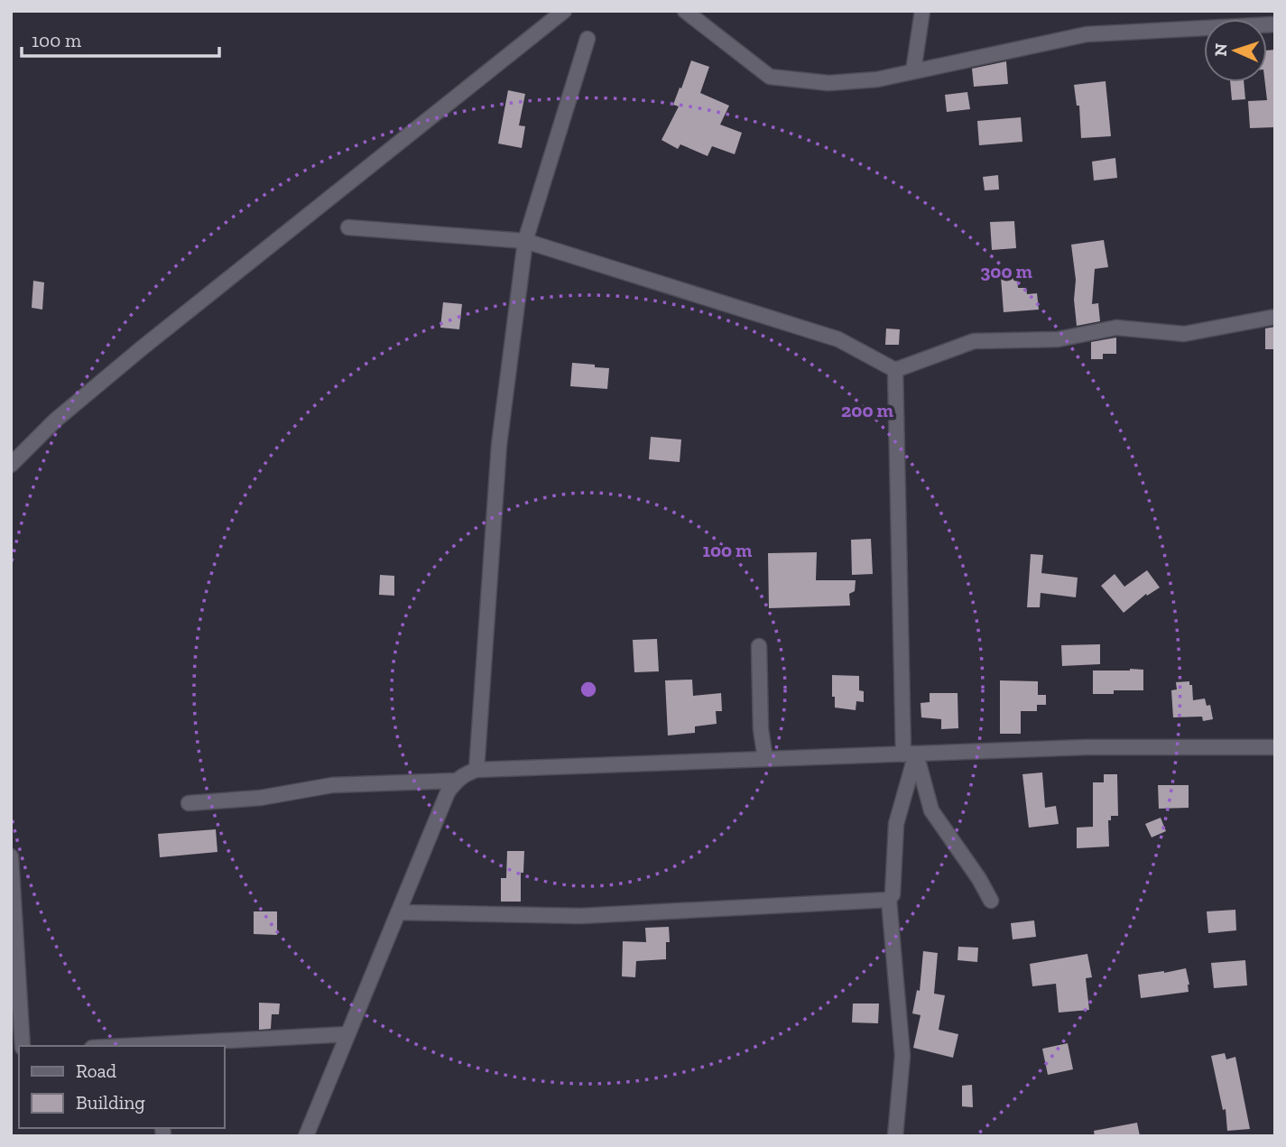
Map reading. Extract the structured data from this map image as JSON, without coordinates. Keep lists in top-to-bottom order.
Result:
{
  "legend": ["Road", "Building"],
  "scale_bar": "100 m",
  "north": "left",
  "rings": ["300 m", "200 m", "100 m"]
}
